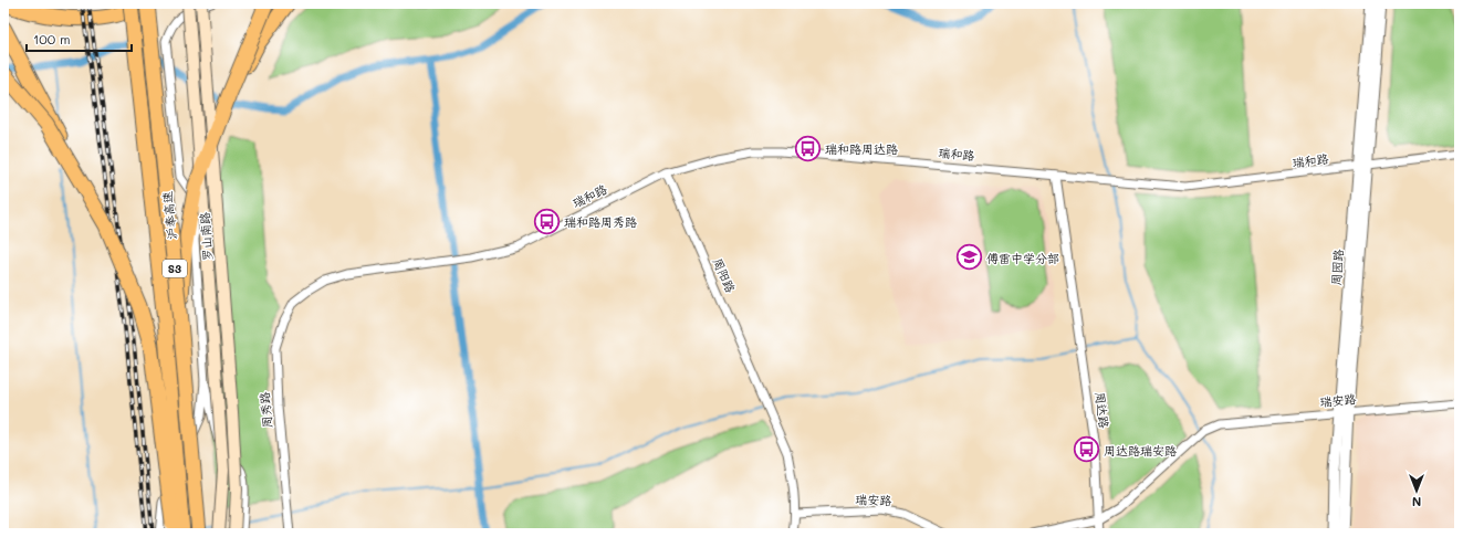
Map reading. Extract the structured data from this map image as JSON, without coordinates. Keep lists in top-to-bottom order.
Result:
{
  "streets": {
    "highway": ["沪奉高速", "S3"],
    "main road": ["罗山南路"],
    "street": [
      "瑞和路",
      "周园路",
      "周阳路",
      "瑞安路",
      "周秀路",
      "周达路"
    ]
  },
  "crossings": [
    ["瑞和路", "周园路"],
    ["瑞和路", "周阳路"],
    ["瑞和路", "周秀路"],
    ["瑞和路", "周达路"],
    ["周园路", "瑞安路"],
    ["周阳路", "瑞安路"],
    ["瑞安路", "周达路"]
  ],
  "places": {
    "bus stop": ["瑞和路周达路", "瑞和路周秀路", "周达路瑞安路"],
    "school or university": ["傅雷中学分部"]
  },
  "scale_bar": "100 m",
  "north": "bottom"
}
